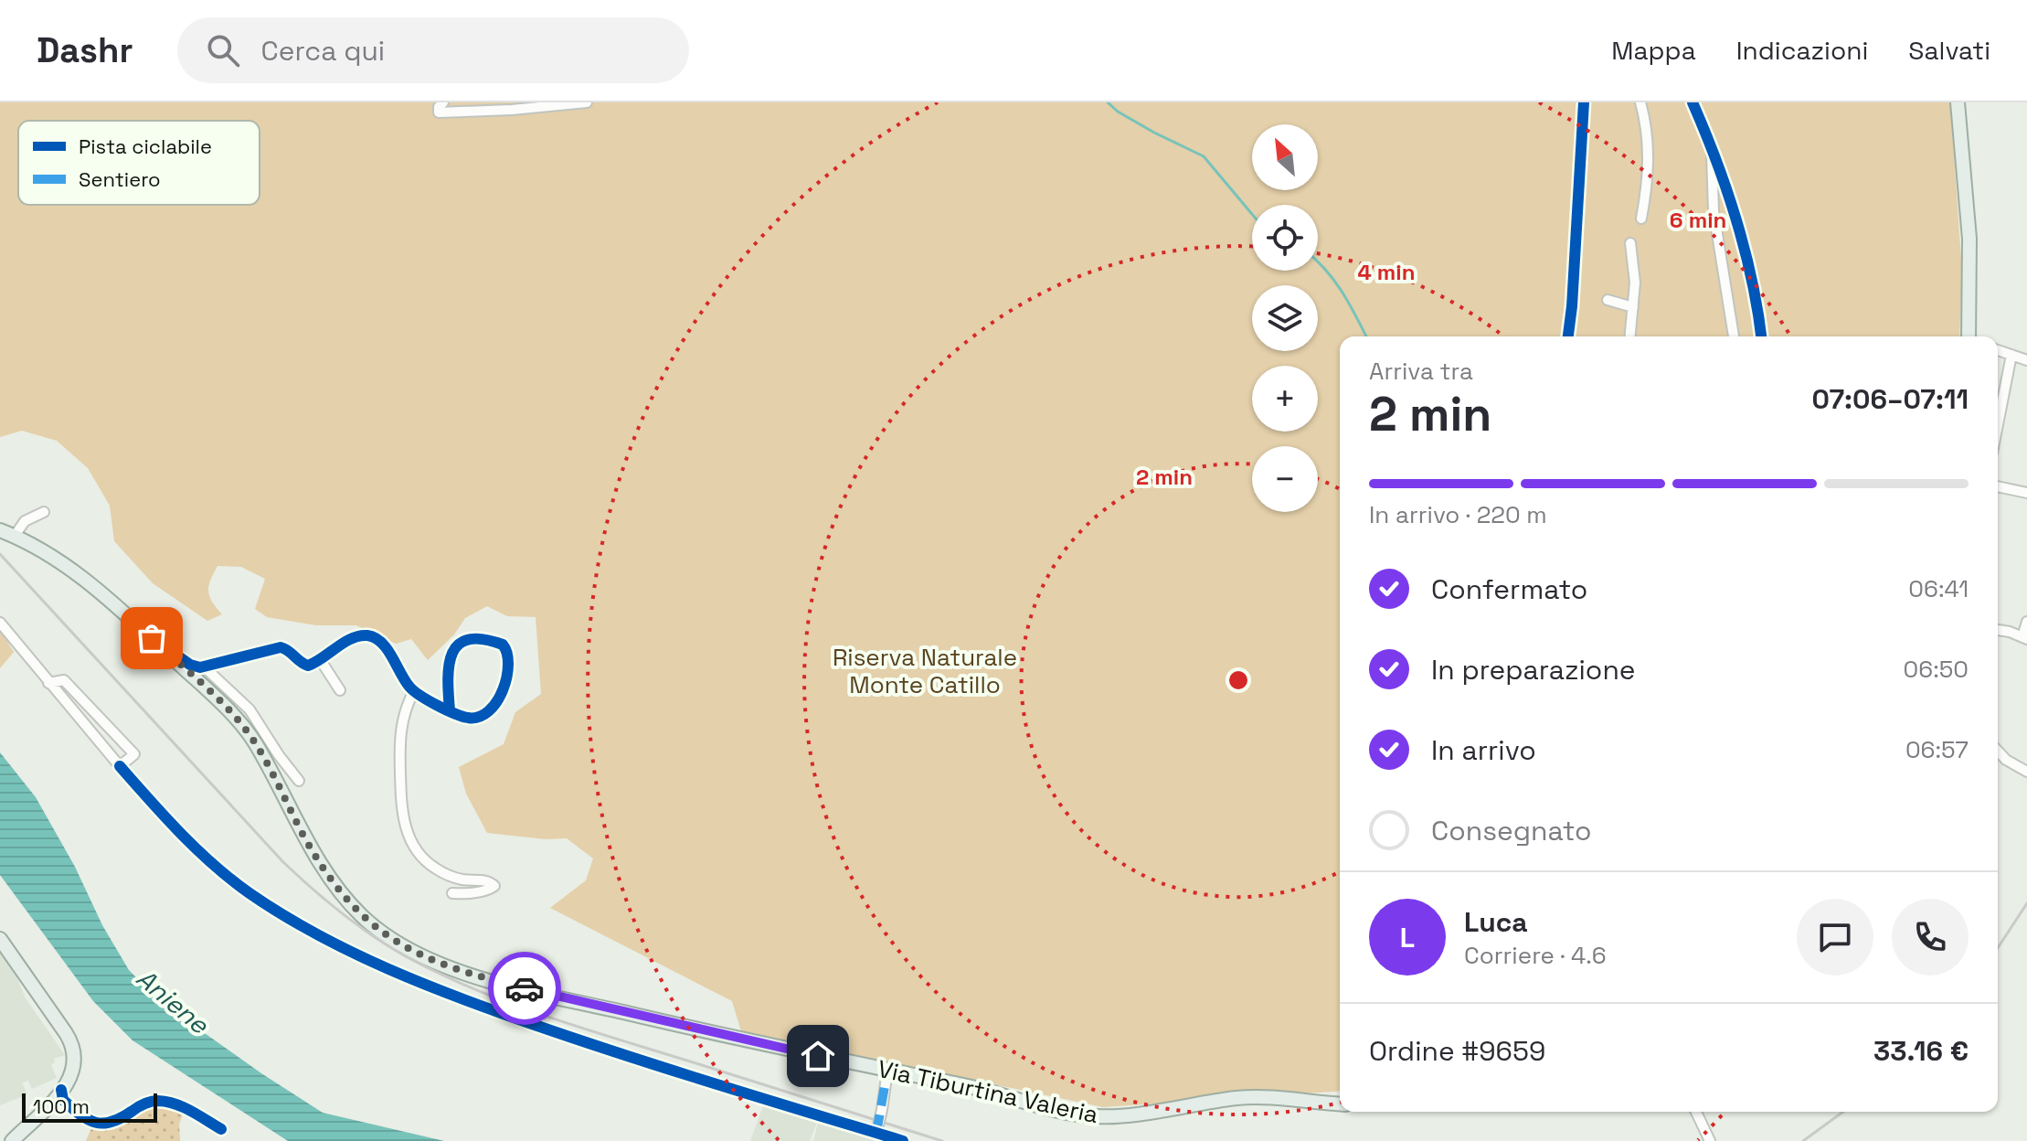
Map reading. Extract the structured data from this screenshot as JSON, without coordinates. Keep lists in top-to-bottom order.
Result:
{
  "streets": {
    "main road": ["Via Tiburtina Valeria"]
  },
  "water": ["Aniene"],
  "parks": ["Riserva Naturale Monte Catillo"],
  "legend": ["Pista ciclabile", "Sentiero"],
  "scale_bar": "100 m",
  "north": "top left",
  "page": {
    "header": "Dashr",
    "search": "Cerca qui",
    "nav": ["Mappa", "Indicazioni", "Salvati"],
    "map_buttons": ["+", "−"],
    "heading": ["2 min", "Arriva tra", "07:06–07:11"],
    "panel": [
      "Luca",
      "Corriere · 4.6",
      "Ordine #9659",
      "33.16 €"
    ],
    "bar": "In arrivo · 220 m",
    "list": [
      ["Confermato", "06:41"],
      ["In preparazione", "06:50"],
      ["In arrivo", "06:57"],
      "Consegnato"
    ],
    "round": "L",
    "scale": "100 m"
  },
  "rings": ["6 min", "4 min", "2 min"]
}
